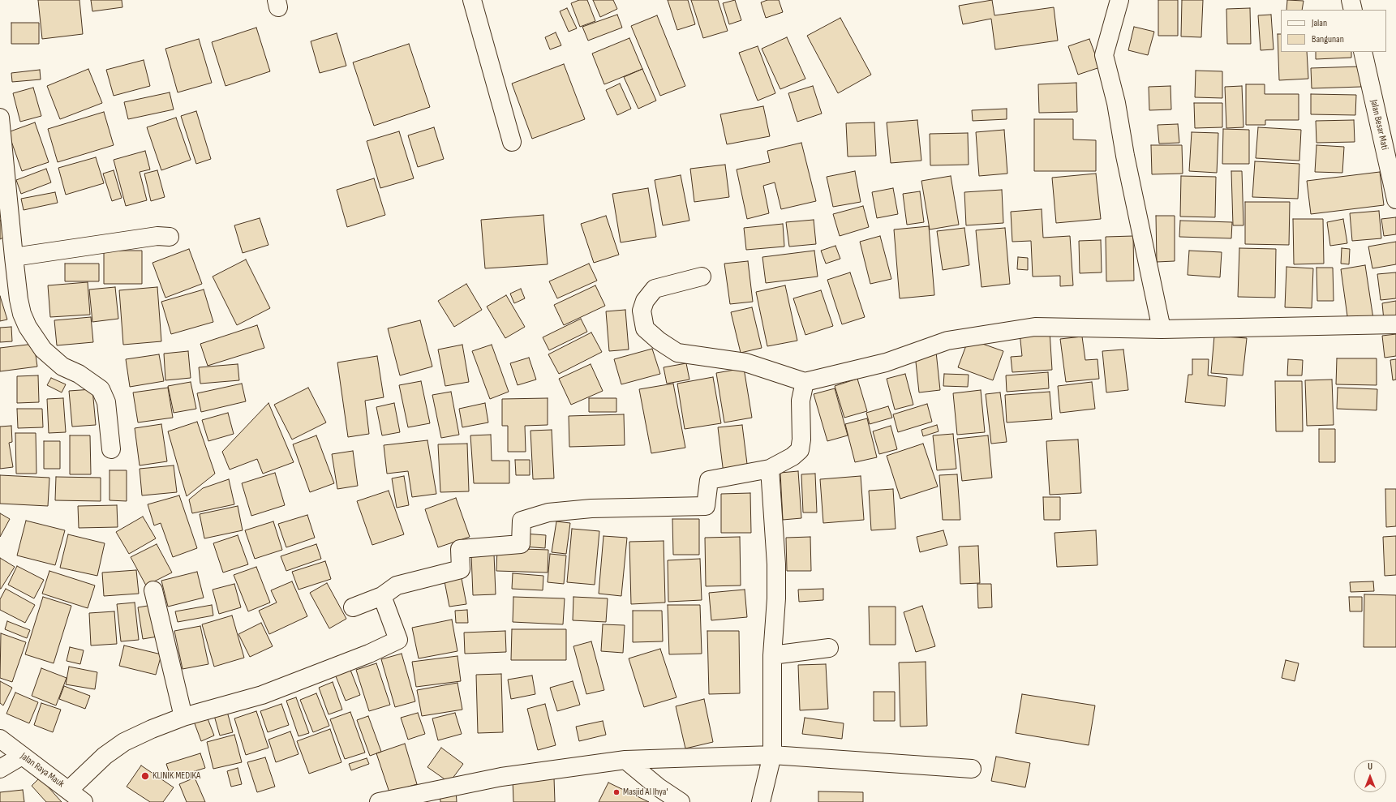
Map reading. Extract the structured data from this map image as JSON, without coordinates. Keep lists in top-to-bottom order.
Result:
{
  "streets": {
    "street": ["Jalan Besar Mati", "Jalan Raya Mauk"]
  },
  "places": ["KLINIK MEDIKA", "Masjid Al Ihya'"],
  "legend": ["Jalan", "Bangunan"],
  "north": "top"
}
